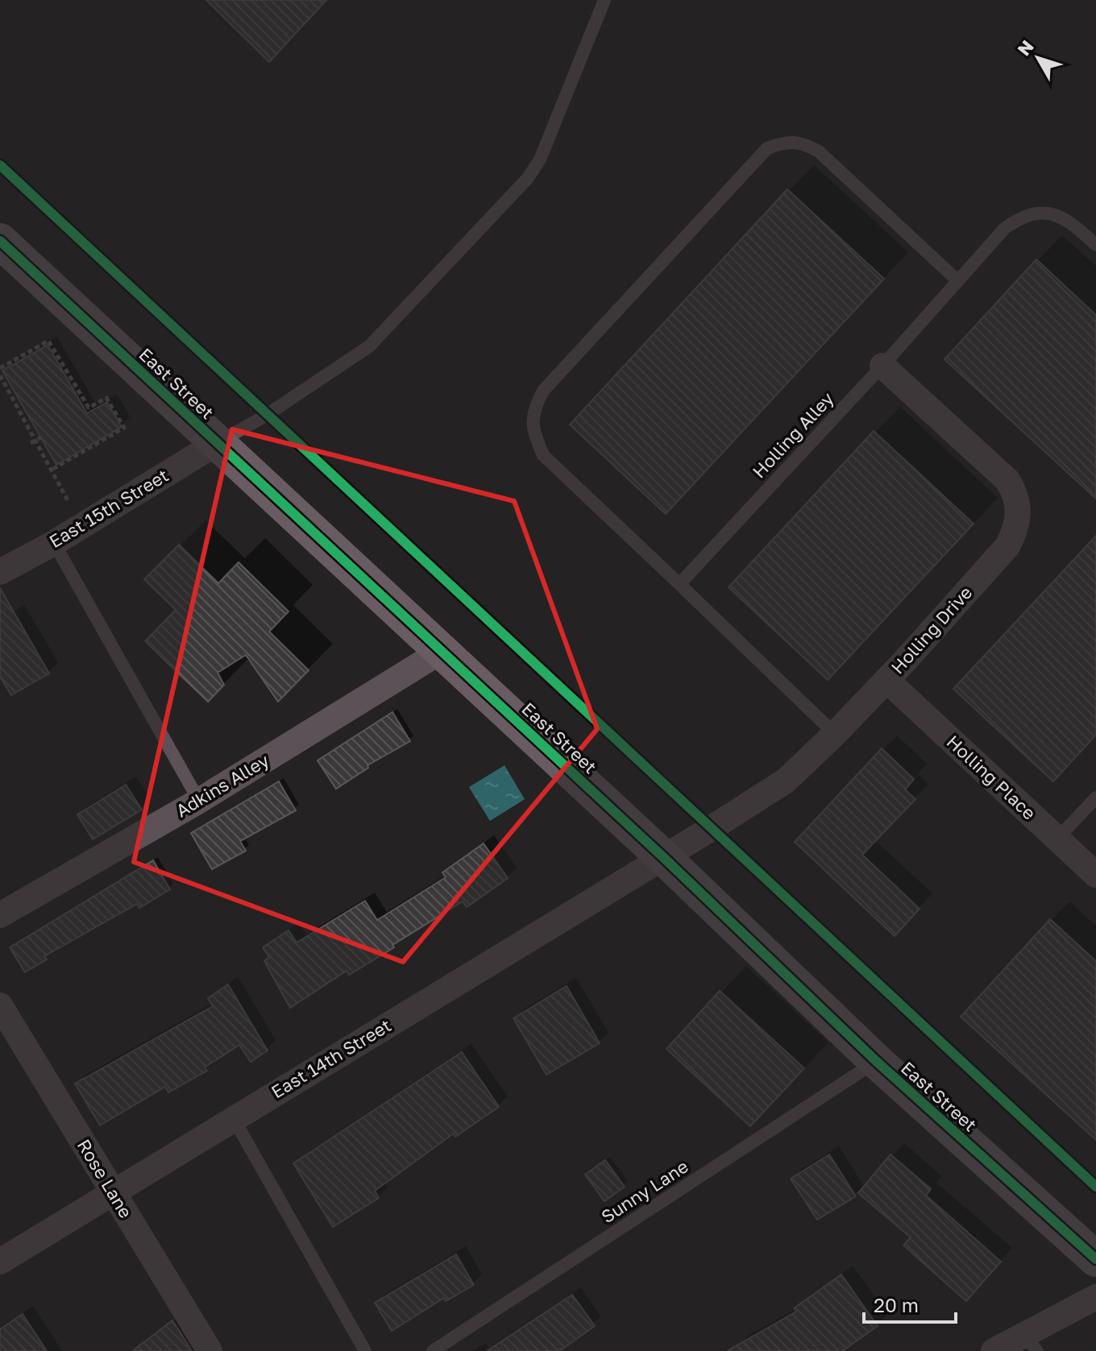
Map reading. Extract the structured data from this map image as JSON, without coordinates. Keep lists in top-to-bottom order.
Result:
{
  "streets": {
    "main road": ["East Street"],
    "street": [
      "East 15th Street",
      "Holling Drive",
      "Holling Place",
      "Adkins Alley",
      "East 14th Street",
      "Rose Lane"
    ],
    "lane": ["Holling Alley", "Sunny Lane"]
  },
  "crossings": [
    ["East Street", "East 15th Street"],
    ["East Street", "Holling Drive"],
    ["East Street", "Adkins Alley"],
    ["East Street", "East 14th Street"],
    ["East Street", "Sunny Lane"],
    ["Holling Alley", "Holling Drive"],
    ["Holling Drive", "Holling Place"],
    ["Holling Drive", "East 14th Street"],
    ["East 14th Street", "Rose Lane"]
  ],
  "scale_bar": "20 m",
  "north": "top left"
}
